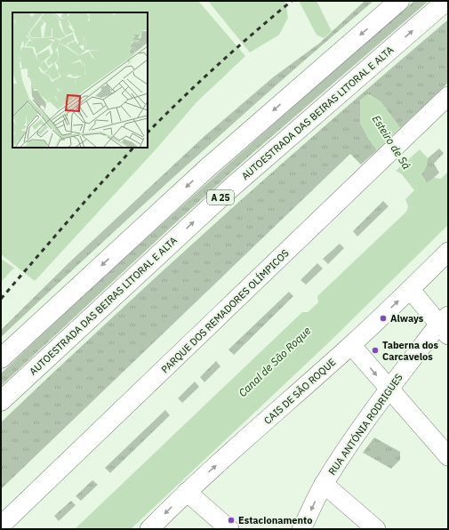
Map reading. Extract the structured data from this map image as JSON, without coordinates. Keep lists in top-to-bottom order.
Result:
{
  "streets": {
    "highway": ["AUTOESTRADA DAS BEIRAS LITORAL E ALTA", "A 25"],
    "street": ["PARQUE DOS REMADORES OLÍMPICOS", "CAIS DE SÃO ROQUE", "RUA ANTÓNIA RODRIGUES"]
  },
  "water": ["Esteiro de Sá", "Canal de São Roque"],
  "places": ["Always", "Taberna dos Carcavelos", "Estacionamento"]
}
